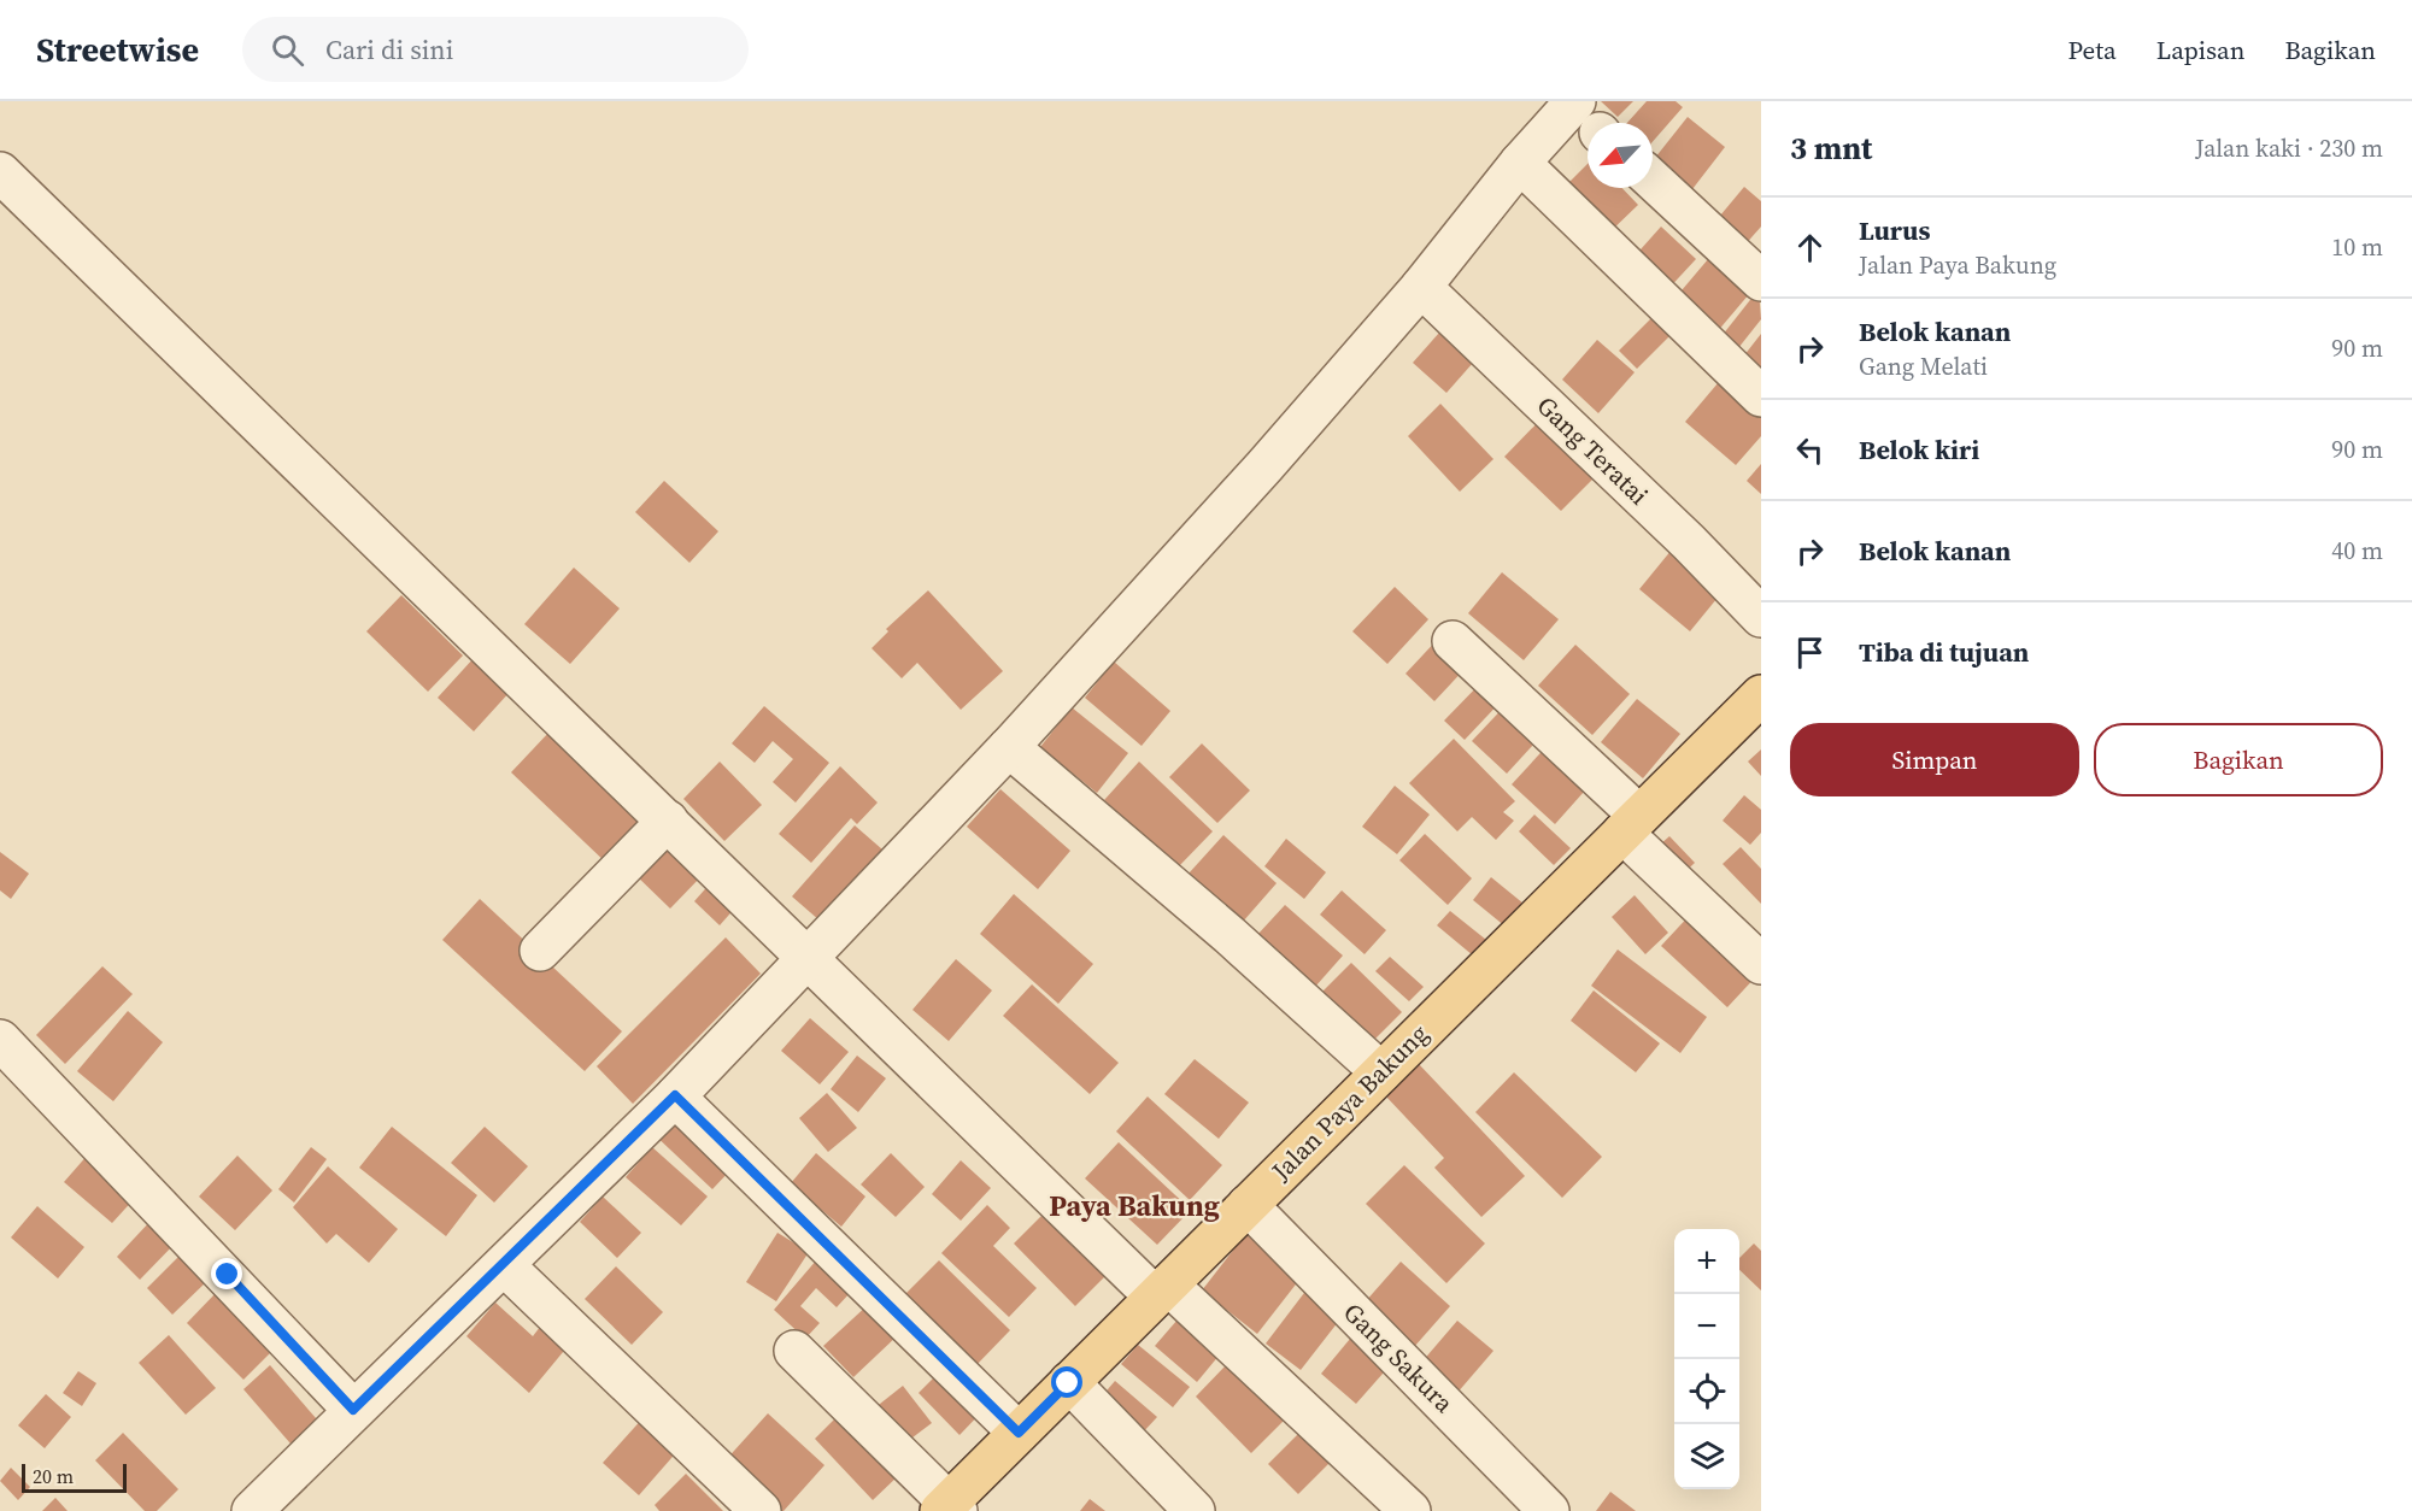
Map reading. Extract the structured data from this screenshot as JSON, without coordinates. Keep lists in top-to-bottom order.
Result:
{
  "streets": {
    "main road": ["Jalan Paya Bakung"],
    "street": ["Gang Teratai", "Gang Sakura"]
  },
  "crossings": [
    ["Jalan Paya Bakung", "Gang Sakura"]
  ],
  "districts": ["Paya Bakung"],
  "scale_bar": "20 m",
  "north": "bottom left",
  "page": {
    "header": "Streetwise",
    "search": "Cari di sini",
    "nav": ["Peta", "Lapisan", "Bagikan"],
    "heading": ["3 mnt", "Jalan kaki · 230 m"],
    "list": [
      ["Lurus", "Jalan Paya Bakung", "10 m"],
      ["Belok kanan", "Gang Melati", "90 m"],
      ["Belok kiri", "90 m"],
      ["Belok kanan", "40 m"],
      "Tiba di tujuan"
    ],
    "buttons": ["Simpan", "Bagikan"],
    "map_buttons": ["+", "−"],
    "scale": "20 m"
  }
}
